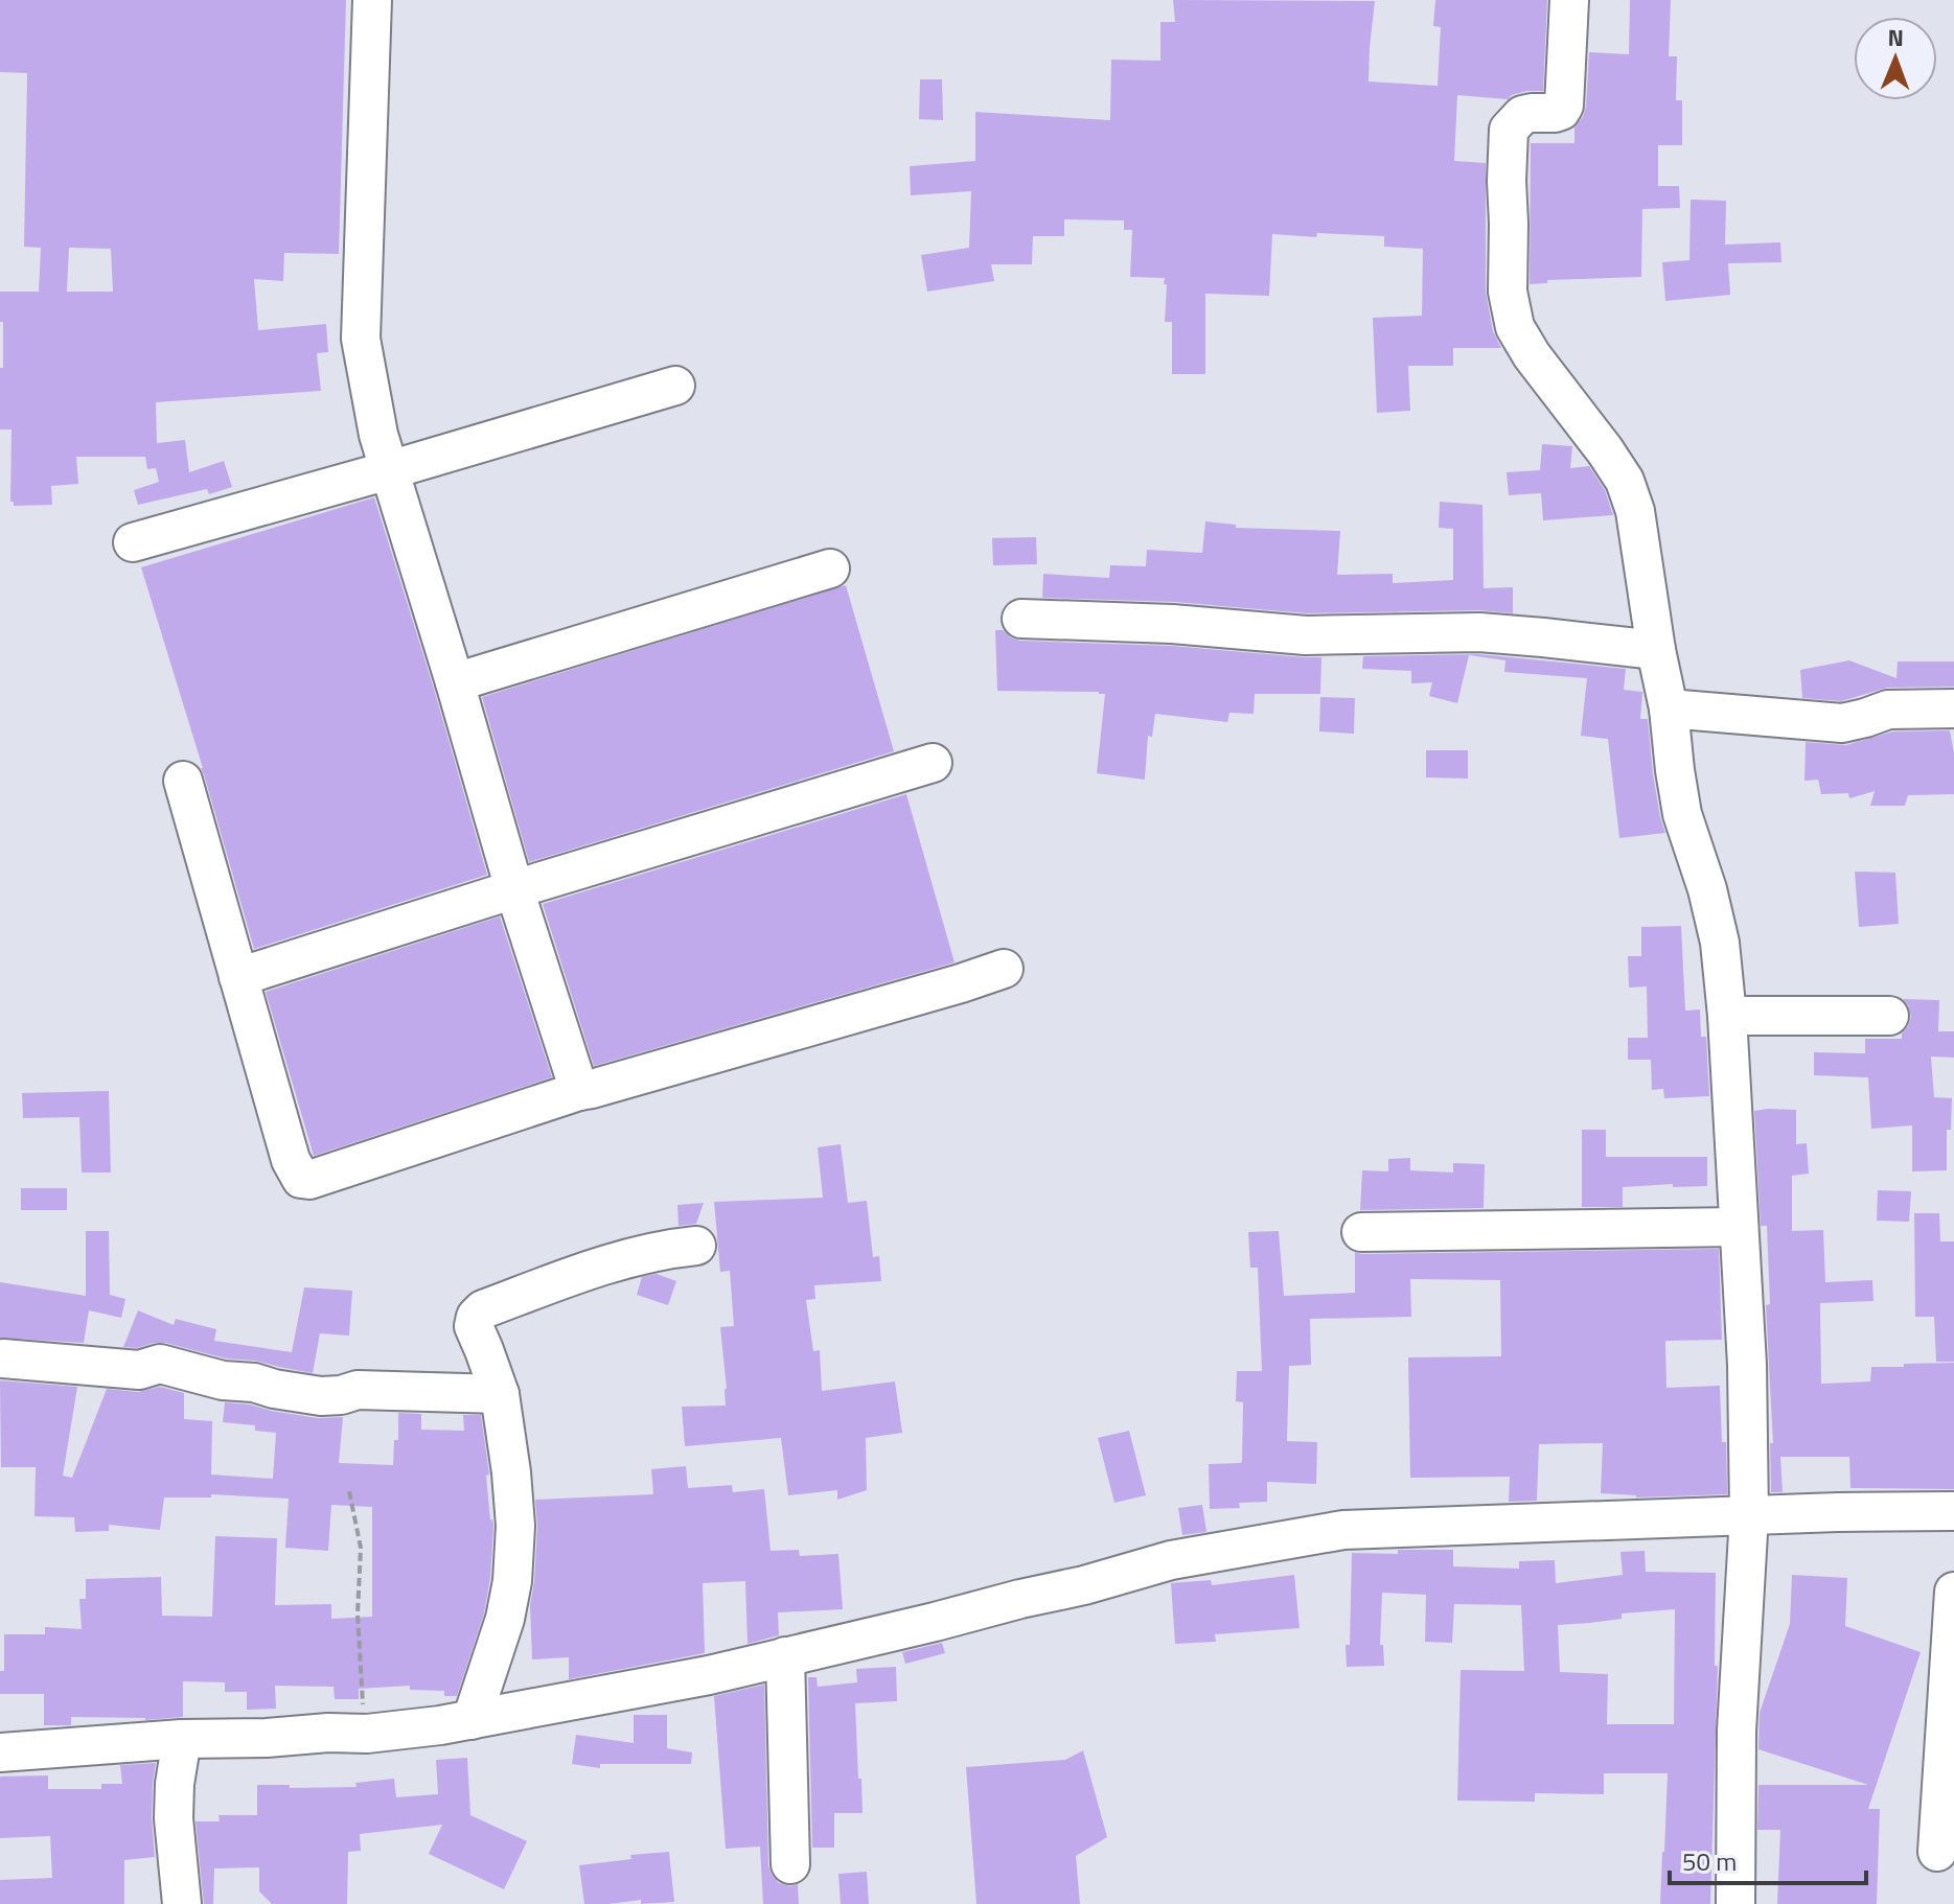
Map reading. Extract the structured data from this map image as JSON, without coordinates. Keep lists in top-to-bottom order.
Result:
{
  "scale_bar": "50 m",
  "north": "top"
}
